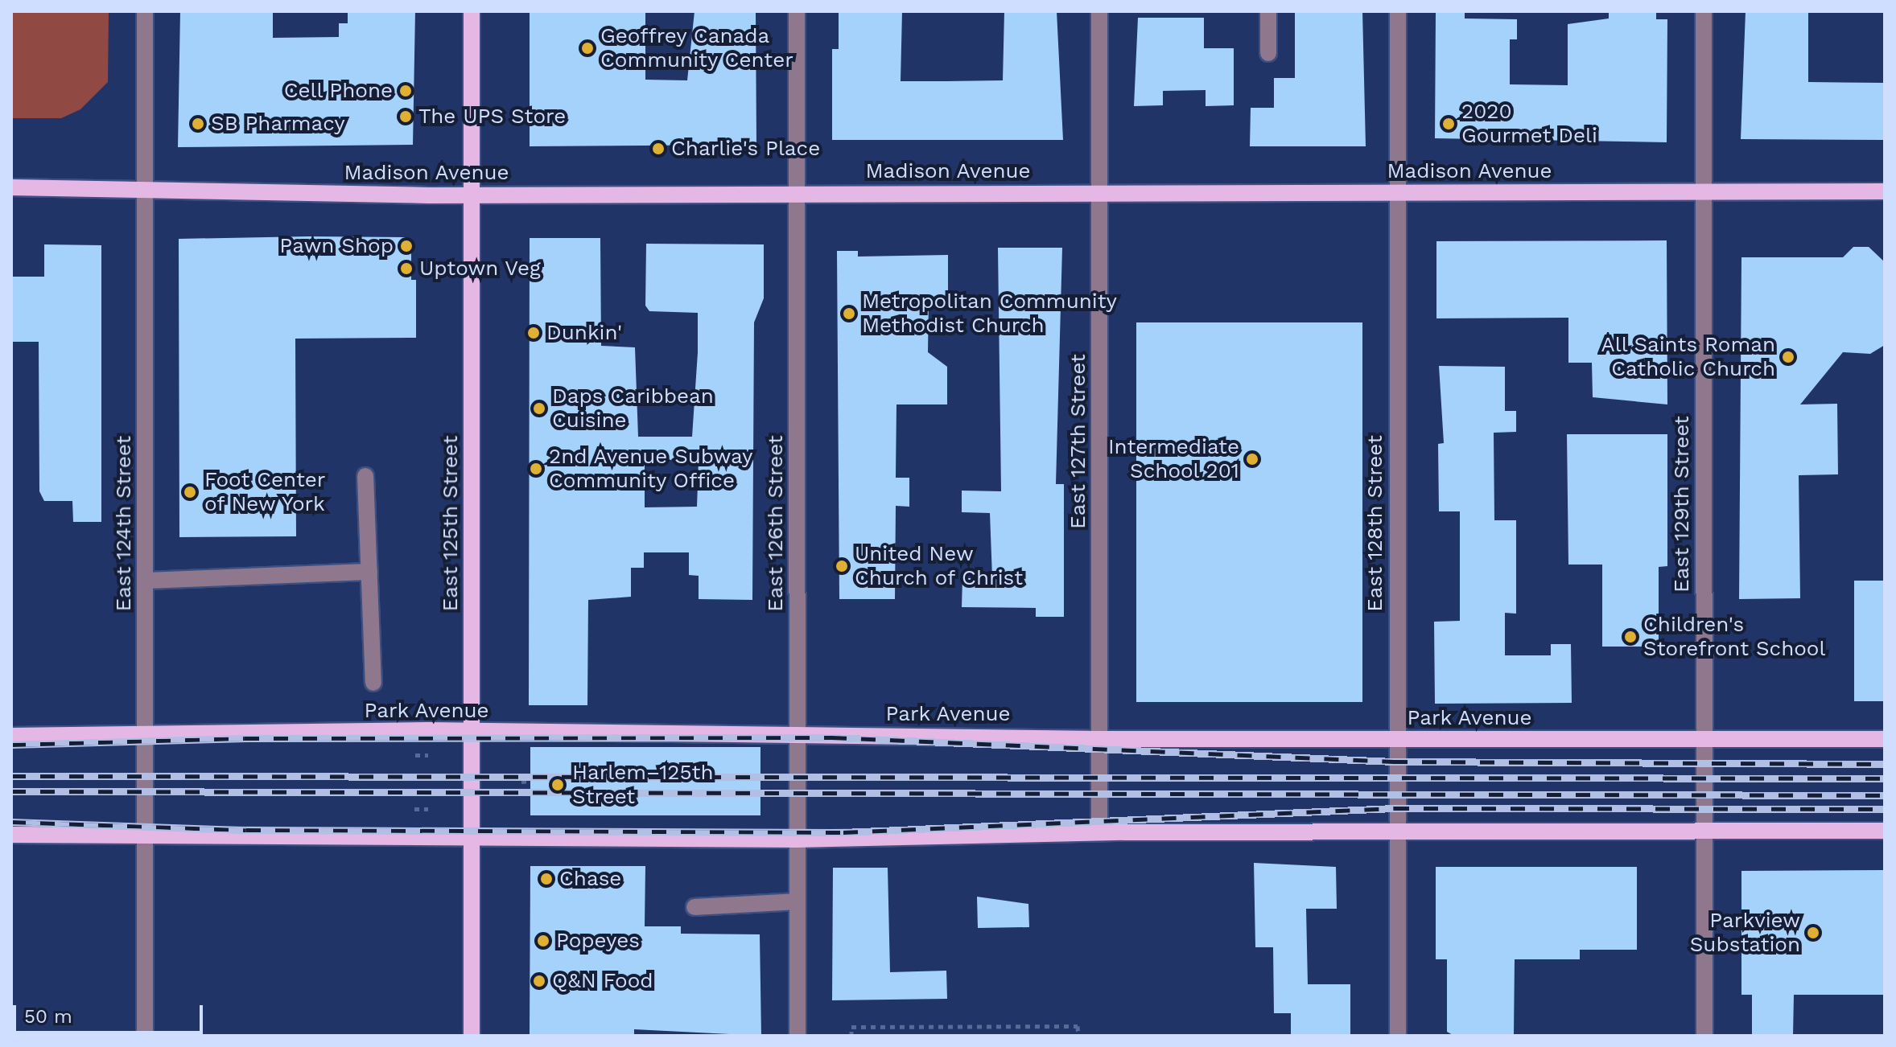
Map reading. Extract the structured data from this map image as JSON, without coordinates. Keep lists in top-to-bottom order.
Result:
{
  "streets": {
    "main road": ["Madison Avenue", "East 125th Street", "Park Avenue"],
    "street": [
      "East 127th Street",
      "East 129th Street",
      "East 124th Street",
      "East 126th Street",
      "East 128th Street"
    ]
  },
  "crossings": [
    ["Madison Avenue", "East 127th Street"],
    ["Madison Avenue", "East 129th Street"],
    ["Madison Avenue", "East 124th Street"],
    ["Madison Avenue", "East 125th Street"],
    ["Madison Avenue", "East 126th Street"],
    ["Madison Avenue", "East 128th Street"],
    ["East 127th Street", "Park Avenue"],
    ["East 129th Street", "Park Avenue"],
    ["East 124th Street", "Park Avenue"],
    ["East 125th Street", "Park Avenue"],
    ["East 126th Street", "Park Avenue"],
    ["East 128th Street", "Park Avenue"]
  ],
  "places": [
    "Geoffrey Canada Community Center",
    "Cell Phone",
    "The UPS Store",
    "SB Pharmacy",
    "2020 Gourmet Deli",
    "Charlie's Place",
    "Pawn Shop",
    "Uptown Veg",
    "Metropolitan Community Methodist Church",
    "Dunkin'",
    "All Saints Roman Catholic Church",
    "Daps Caribbean Cuisine",
    "Intermediate School 201",
    "2nd Avenue Subway Community Office",
    "Foot Center of New York",
    "United New Church of Christ",
    "Children's Storefront School",
    "Harlem–125th Street",
    "Chase",
    "Parkview Substation",
    "Popeyes",
    "Q&N Food"
  ],
  "scale_bar": "50 m"
}
